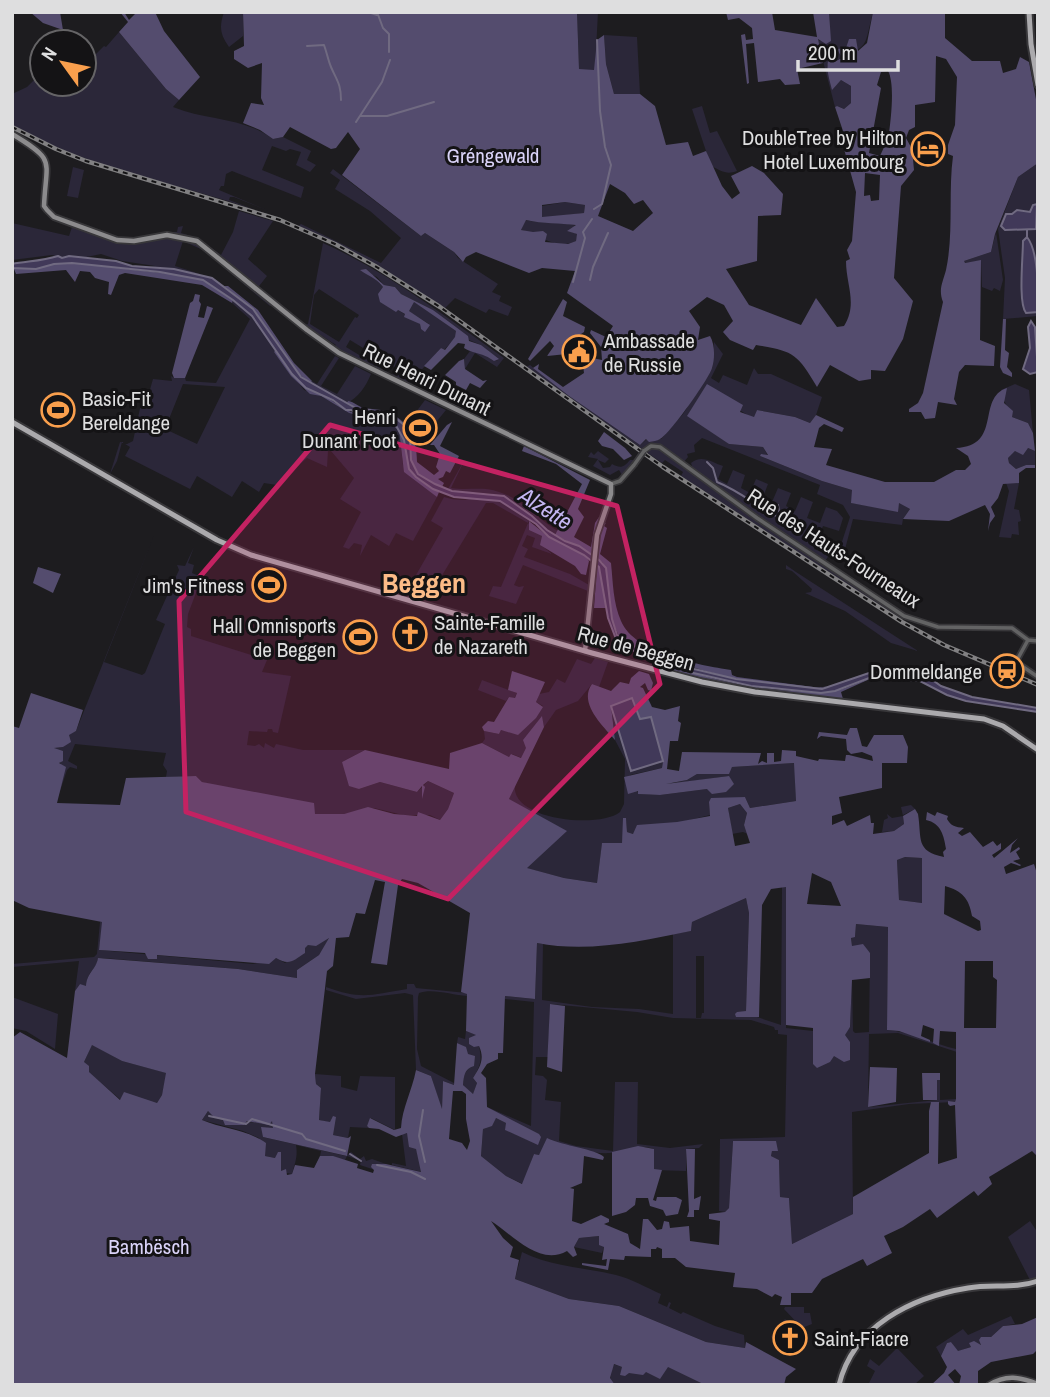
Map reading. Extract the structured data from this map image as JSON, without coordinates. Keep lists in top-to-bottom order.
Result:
{
  "streets": {
    "main road": ["Rue Henri Dunant", "Rue de Beggen"],
    "street": ["Rue des Hauts-Fourneaux"]
  },
  "crossings": [
    ["Rue Henri Dunant", "Rue des Hauts-Fourneaux"]
  ],
  "districts": ["Beggen"],
  "water": ["Alzette"],
  "parks": ["Gréngewald", "Bambësch"],
  "places": {
    "hotel": ["DoubleTree by Hilton Hotel Luxembourg"],
    "public building": ["Ambassade de Russie"],
    "sports": [
      "Basic-Fit Bereldange",
      "Henri Dunant Foot",
      "Jim's Fitness",
      "Hall Omnisports de Beggen"
    ],
    "church": ["Sainte-Famille de Nazareth", "Saint-Fiacre"],
    "station": ["Dommeldange"]
  },
  "scale_bar": "200 m",
  "north": "top left"
}
